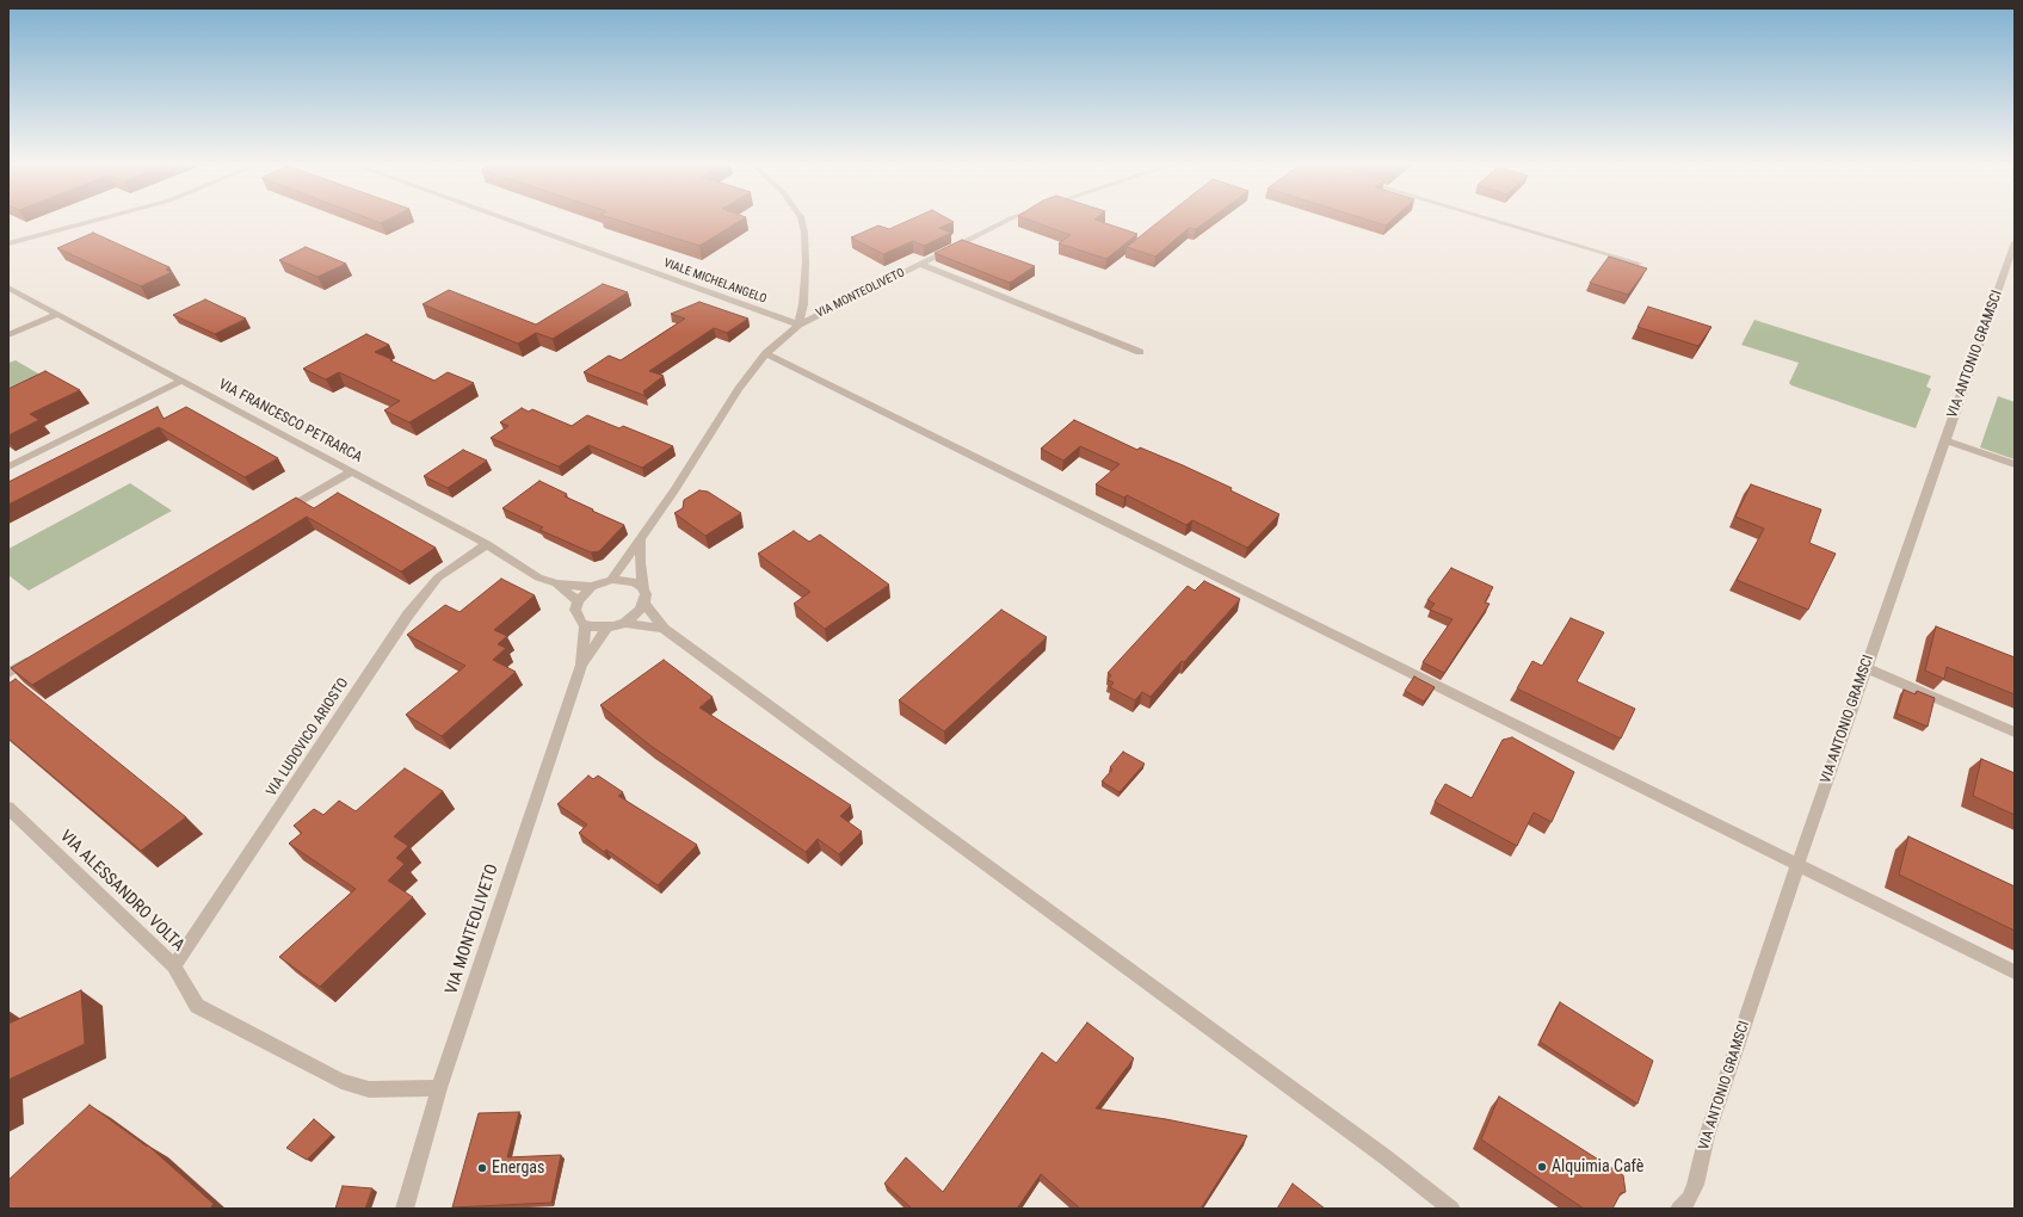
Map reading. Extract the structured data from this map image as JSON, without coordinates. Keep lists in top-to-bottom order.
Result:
{
  "streets": {
    "street": [
      "VIALE MICHELANGELO",
      "VIA MONTEOLIVETO",
      "VIA ANTONIO GRAMSCI",
      "VIA FRANCESCO PETRARCA",
      "VIA LUDOVICO ARIOSTO",
      "VIA ALESSANDRO VOLTA"
    ]
  },
  "crossings": [
    ["VIALE MICHELANGELO", "VIA MONTEOLIVETO"],
    ["VIA MONTEOLIVETO", "VIA FRANCESCO PETRARCA"],
    ["VIA MONTEOLIVETO", "VIA ALESSANDRO VOLTA"],
    ["VIA FRANCESCO PETRARCA", "VIA LUDOVICO ARIOSTO"],
    ["VIA LUDOVICO ARIOSTO", "VIA ALESSANDRO VOLTA"]
  ],
  "places": ["Alquimia Cafè", "Energas"]
}
